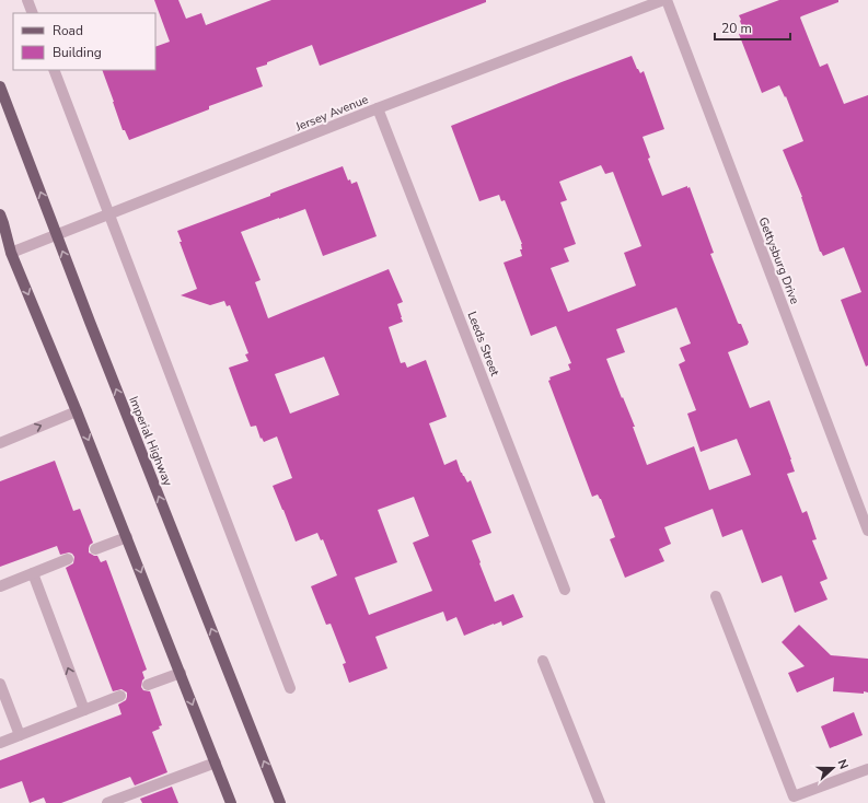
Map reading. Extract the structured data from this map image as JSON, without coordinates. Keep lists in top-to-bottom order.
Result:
{
  "streets": {
    "main road": ["Imperial Highway"],
    "street": ["Jersey Avenue", "Gettysburg Drive", "Leeds Street"]
  },
  "crossings": [
    ["Jersey Avenue", "Gettysburg Drive"],
    ["Jersey Avenue", "Leeds Street"],
    ["Jersey Avenue", "Imperial Highway"]
  ],
  "legend": ["Road", "Building"],
  "scale_bar": "20 m",
  "north": "right"
}
